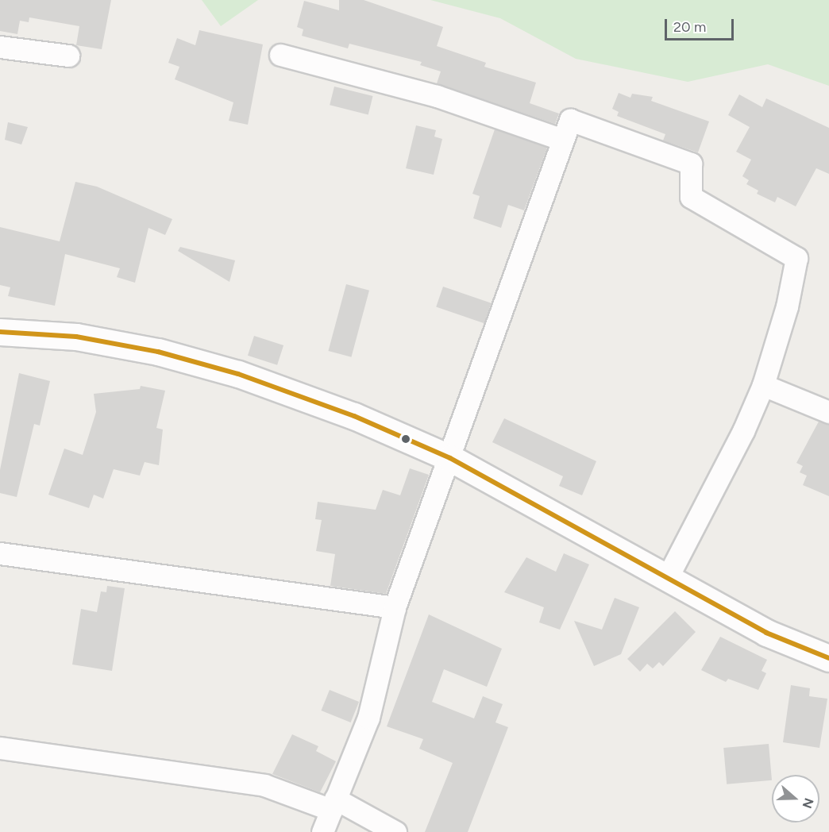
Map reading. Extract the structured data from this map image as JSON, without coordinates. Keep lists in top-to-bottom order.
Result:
{
  "scale_bar": "20 m",
  "north": "right"
}
